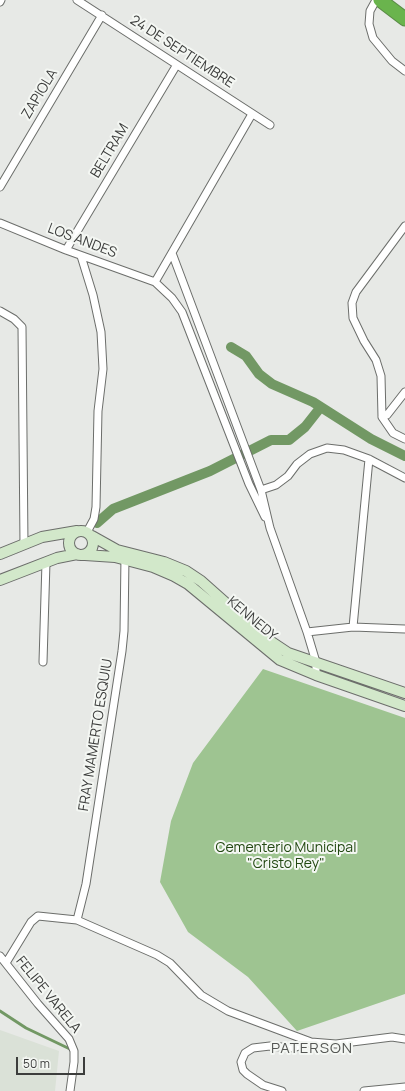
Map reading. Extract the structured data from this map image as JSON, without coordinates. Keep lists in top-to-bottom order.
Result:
{
  "streets": {
    "street": [
      "24 DE SEPTIEMBRE",
      "ZAPIOLA",
      "BELTRAM",
      "LOS ANDES",
      "KENNEDY",
      "FRAY MAMERTO ESQUIU",
      "FELIPE VARELA"
    ]
  },
  "crossings": [
    ["24 DE SEPTIEMBRE", "ZAPIOLA"],
    ["24 DE SEPTIEMBRE", "BELTRAM"],
    ["BELTRAM", "LOS ANDES"],
    ["KENNEDY", "FRAY MAMERTO ESQUIU"]
  ],
  "districts": ["PATERSON"],
  "parks": ["Cementerio Municipal \"Cristo Rey\""],
  "scale_bar": "50 m"
}
